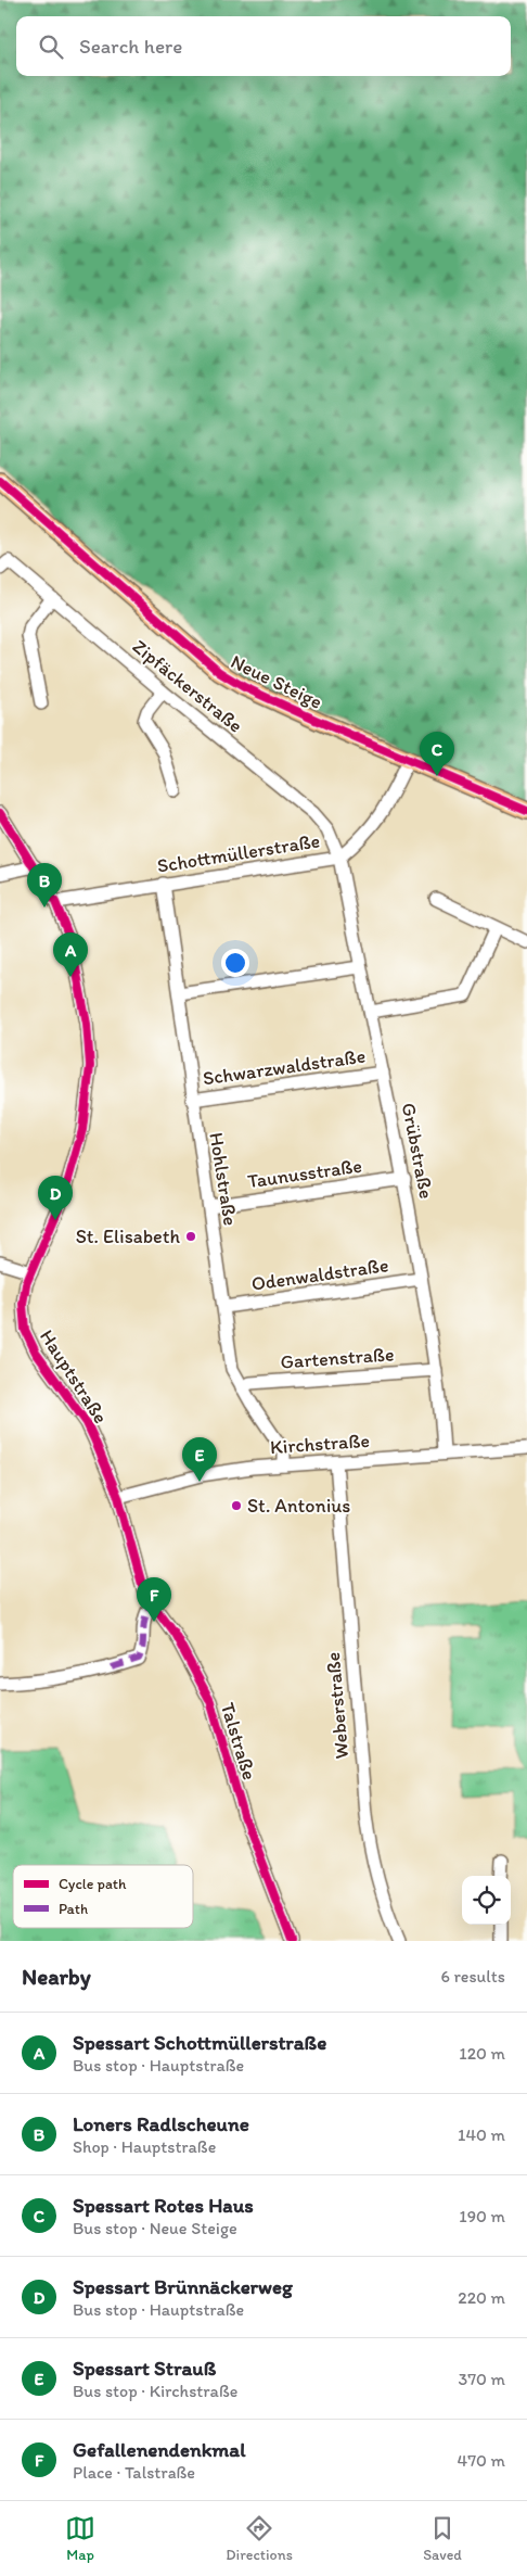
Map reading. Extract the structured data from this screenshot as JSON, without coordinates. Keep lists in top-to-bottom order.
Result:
{
  "streets": {
    "main road": ["Neue Steige"],
    "street": [
      "Zipfäckerstraße",
      "Schottmüllerstraße",
      "Schwarzwaldstraße",
      "Grübstraße",
      "Taunusstraße",
      "Hohlstraße",
      "Odenwaldstraße",
      "Gartenstraße",
      "Hauptstraße",
      "Kirchstraße",
      "Weberstraße",
      "Talstraße"
    ]
  },
  "crossings": [
    ["Neue Steige", "Schottmüllerstraße"],
    ["Zipfäckerstraße", "Schottmüllerstraße"],
    ["Zipfäckerstraße", "Grübstraße"],
    ["Schottmüllerstraße", "Grübstraße"],
    ["Schottmüllerstraße", "Hohlstraße"],
    ["Schottmüllerstraße", "Hauptstraße"],
    ["Schwarzwaldstraße", "Grübstraße"],
    ["Schwarzwaldstraße", "Hohlstraße"],
    ["Grübstraße", "Taunusstraße"],
    ["Grübstraße", "Odenwaldstraße"],
    ["Grübstraße", "Gartenstraße"],
    ["Grübstraße", "Kirchstraße"],
    ["Taunusstraße", "Hohlstraße"],
    ["Hohlstraße", "Odenwaldstraße"],
    ["Hohlstraße", "Gartenstraße"],
    ["Hohlstraße", "Kirchstraße"],
    ["Hauptstraße", "Kirchstraße"],
    ["Hauptstraße", "Talstraße"],
    ["Kirchstraße", "Weberstraße"],
    ["Kirchstraße", "Talstraße"]
  ],
  "places": ["St. Elisabeth", "St. Antonius"],
  "legend": ["Cycle path", "Path"],
  "page": {
    "search": "Search here",
    "pins": [
      "C",
      "B",
      "A",
      "D",
      "E",
      "F"
    ],
    "heading": ["Nearby", "6 results"],
    "list": [
      {
        "mark": "A",
        "name": "Spessart Schottmüllerstraße",
        "note": "Bus stop · Hauptstraße",
        "value": "120 m"
      },
      {
        "mark": "B",
        "name": "Loners Radlscheune",
        "note": "Shop · Hauptstraße",
        "value": "140 m"
      },
      {
        "mark": "C",
        "name": "Spessart Rotes Haus",
        "note": "Bus stop · Neue Steige",
        "value": "190 m"
      },
      {
        "mark": "D",
        "name": "Spessart Brünnäckerweg",
        "note": "Bus stop · Hauptstraße",
        "value": "220 m"
      },
      {
        "mark": "E",
        "name": "Spessart Strauß",
        "note": "Bus stop · Kirchstraße",
        "value": "370 m"
      },
      {
        "mark": "F",
        "name": "Gefallenendenkmal",
        "note": "Place · Talstraße",
        "value": "470 m"
      }
    ],
    "nav": ["Map", "Directions", "Saved"]
  }
}
